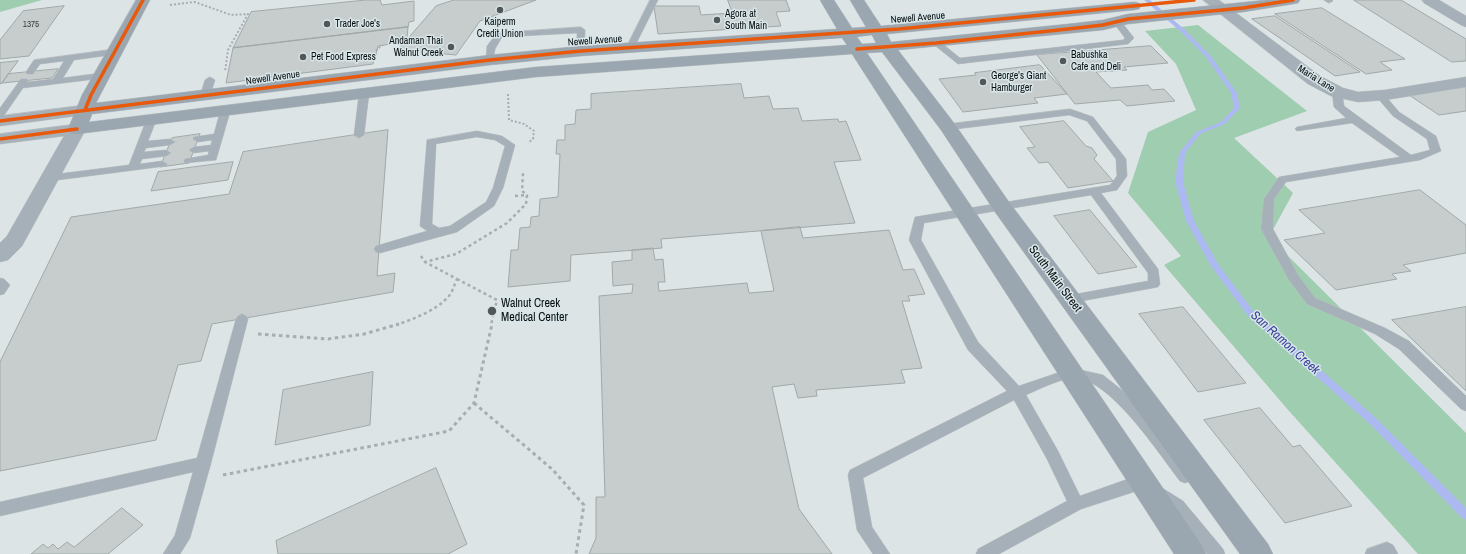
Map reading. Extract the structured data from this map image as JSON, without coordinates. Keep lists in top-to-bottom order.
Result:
{
  "streets": {
    "street": ["Newell Avenue", "Maria Lane", "South Main Street"]
  },
  "crossings": [
    ["Newell Avenue", "Maria Lane"],
    ["Newell Avenue", "South Main Street"]
  ],
  "water": ["San Ramon Creek"],
  "places": [
    "Kaiperm Credit Union",
    "Agora at South Main",
    "Trader Joe's",
    "Andaman Thai Walnut Creek",
    "Pet Food Express",
    "Babushka Cafe and Deli",
    "George's Giant Hamburger",
    "Walnut Creek Medical Center"
  ],
  "house_numbers": ["1375"]
}
